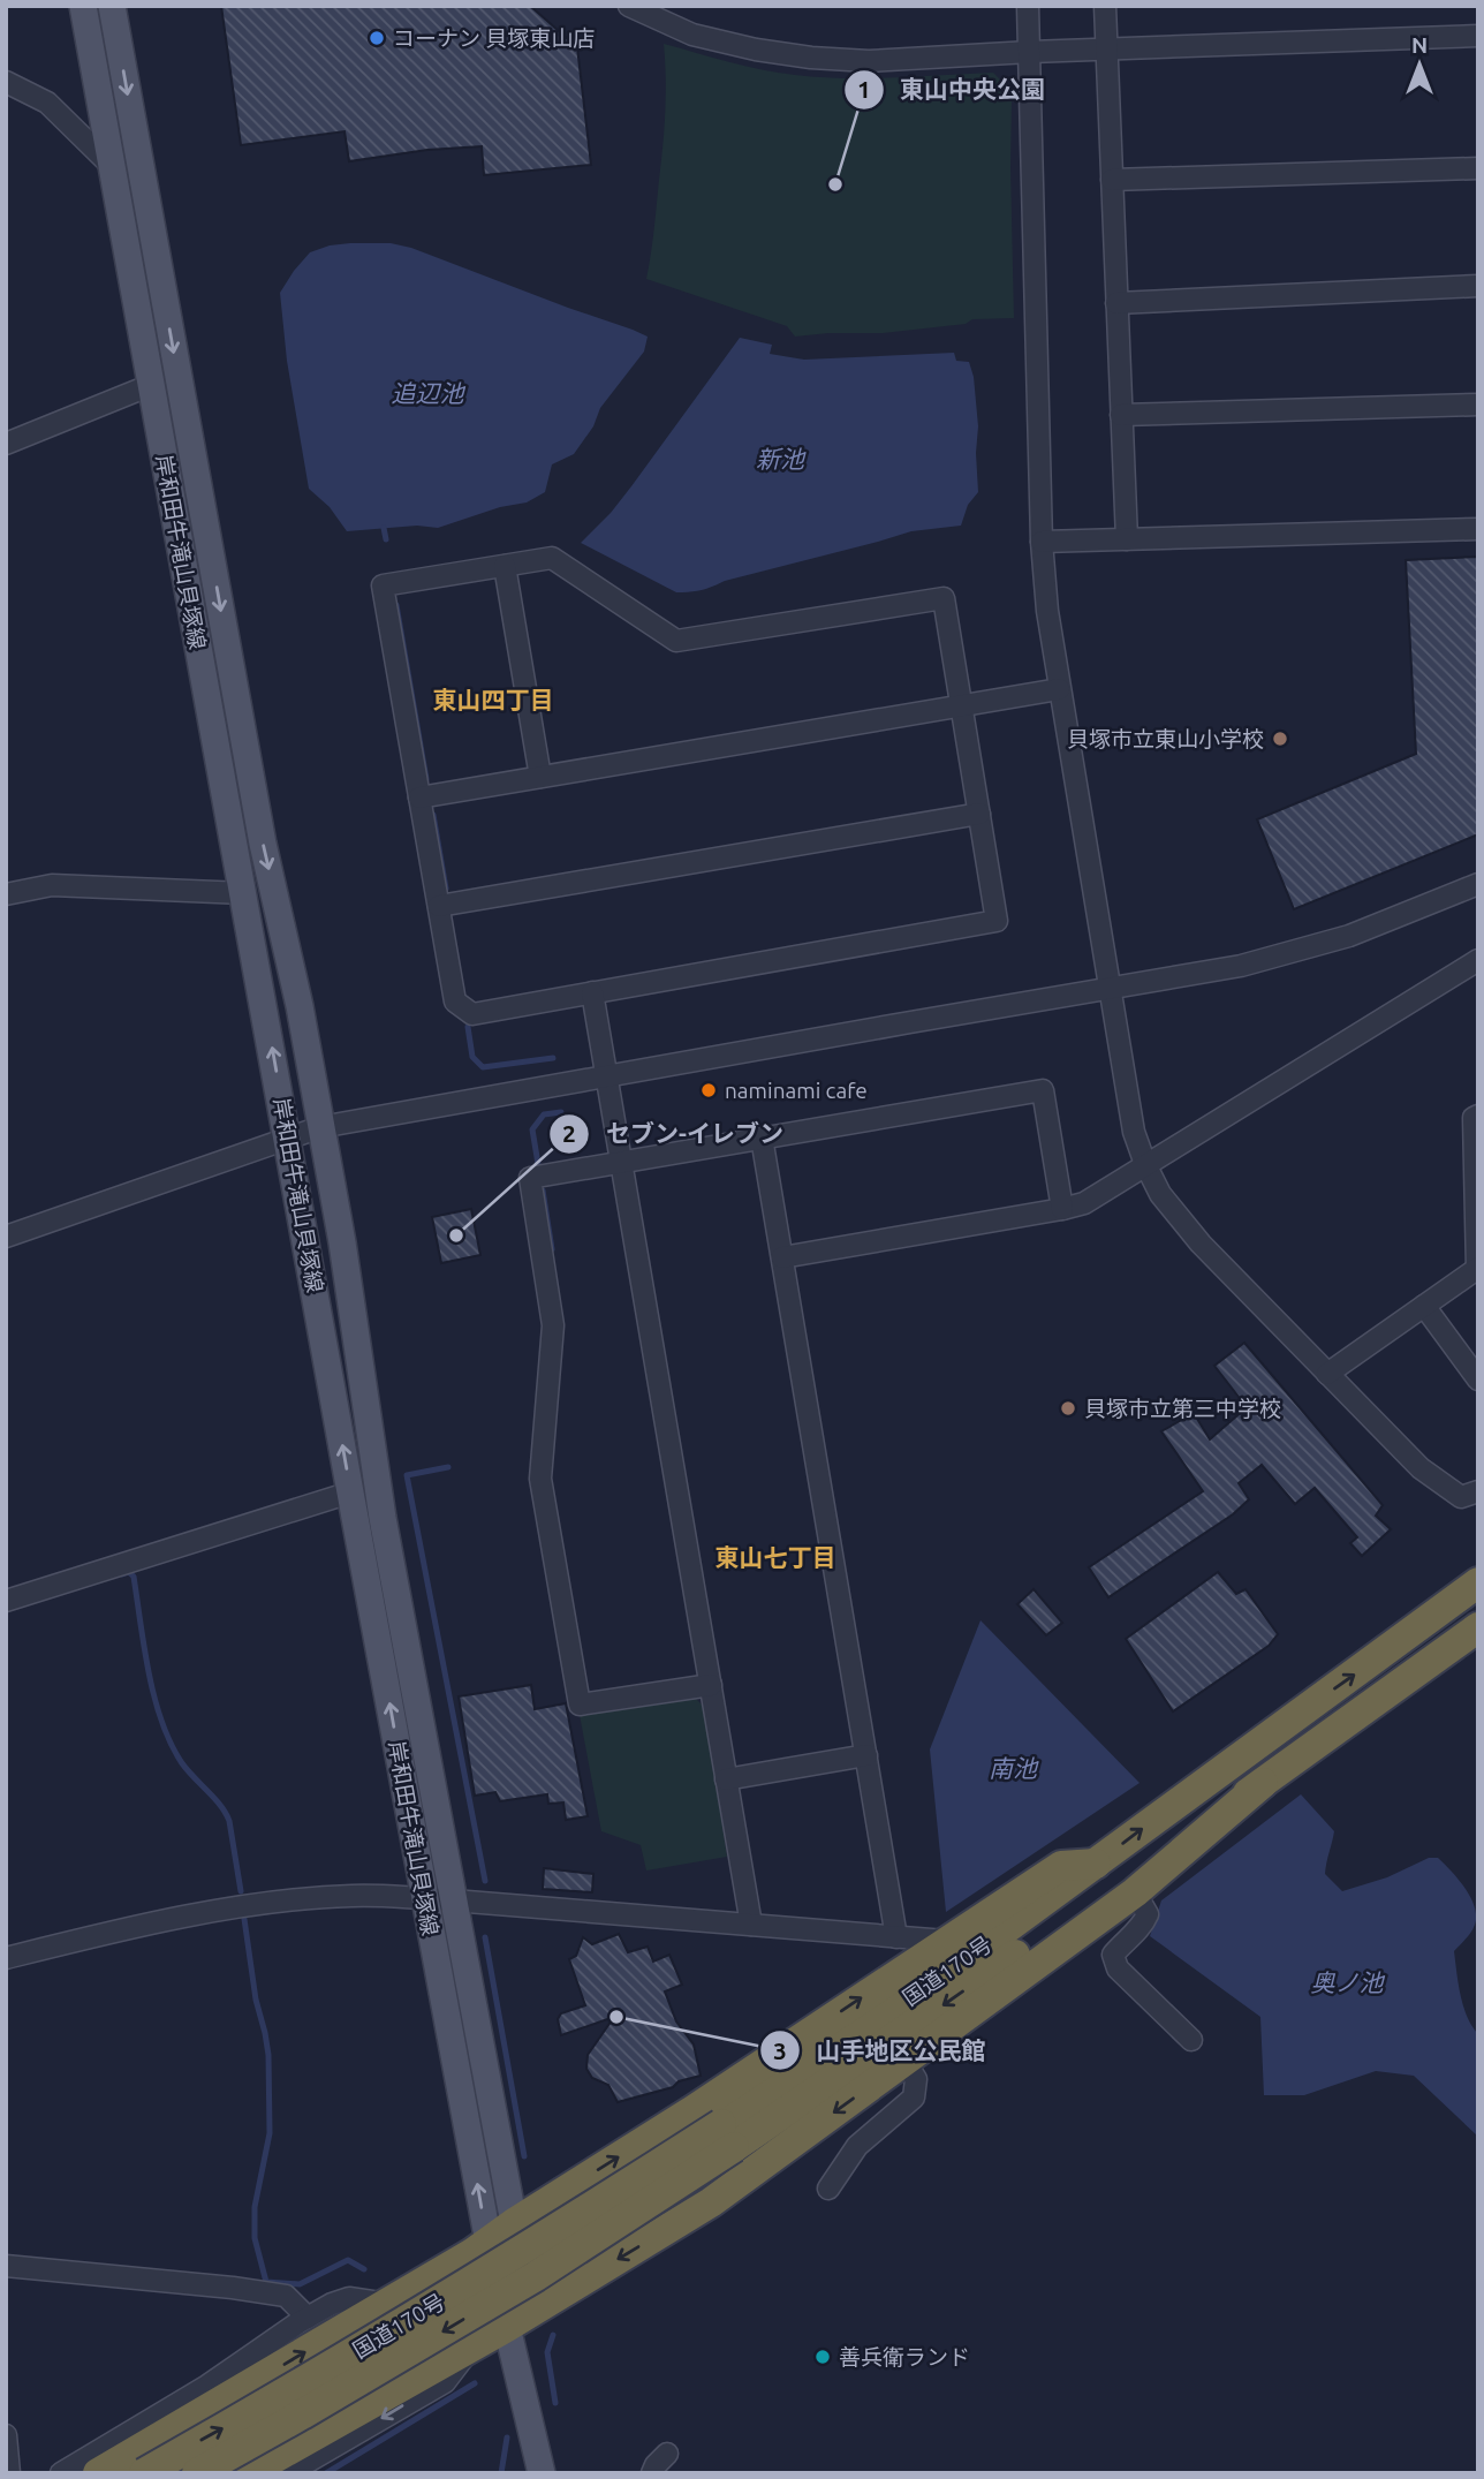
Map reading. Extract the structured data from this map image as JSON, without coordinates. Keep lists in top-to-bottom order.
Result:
{
  "streets": {
    "highway": ["国道170号"],
    "main road": ["岸和田牛滝山貝塚線"]
  },
  "districts": ["東山四丁目", "東山七丁目"],
  "water": [
    "追辺池",
    "新池",
    "南池",
    "奥ノ池"
  ],
  "places": [
    "コーナン 貝塚東山店",
    "東山中央公園",
    "貝塚市立東山小学校",
    "naminami cafe",
    "セブン-イレブン",
    "貝塚市立第三中学校",
    "山手地区公民館",
    "善兵衛ランド"
  ],
  "north": "top"
}
